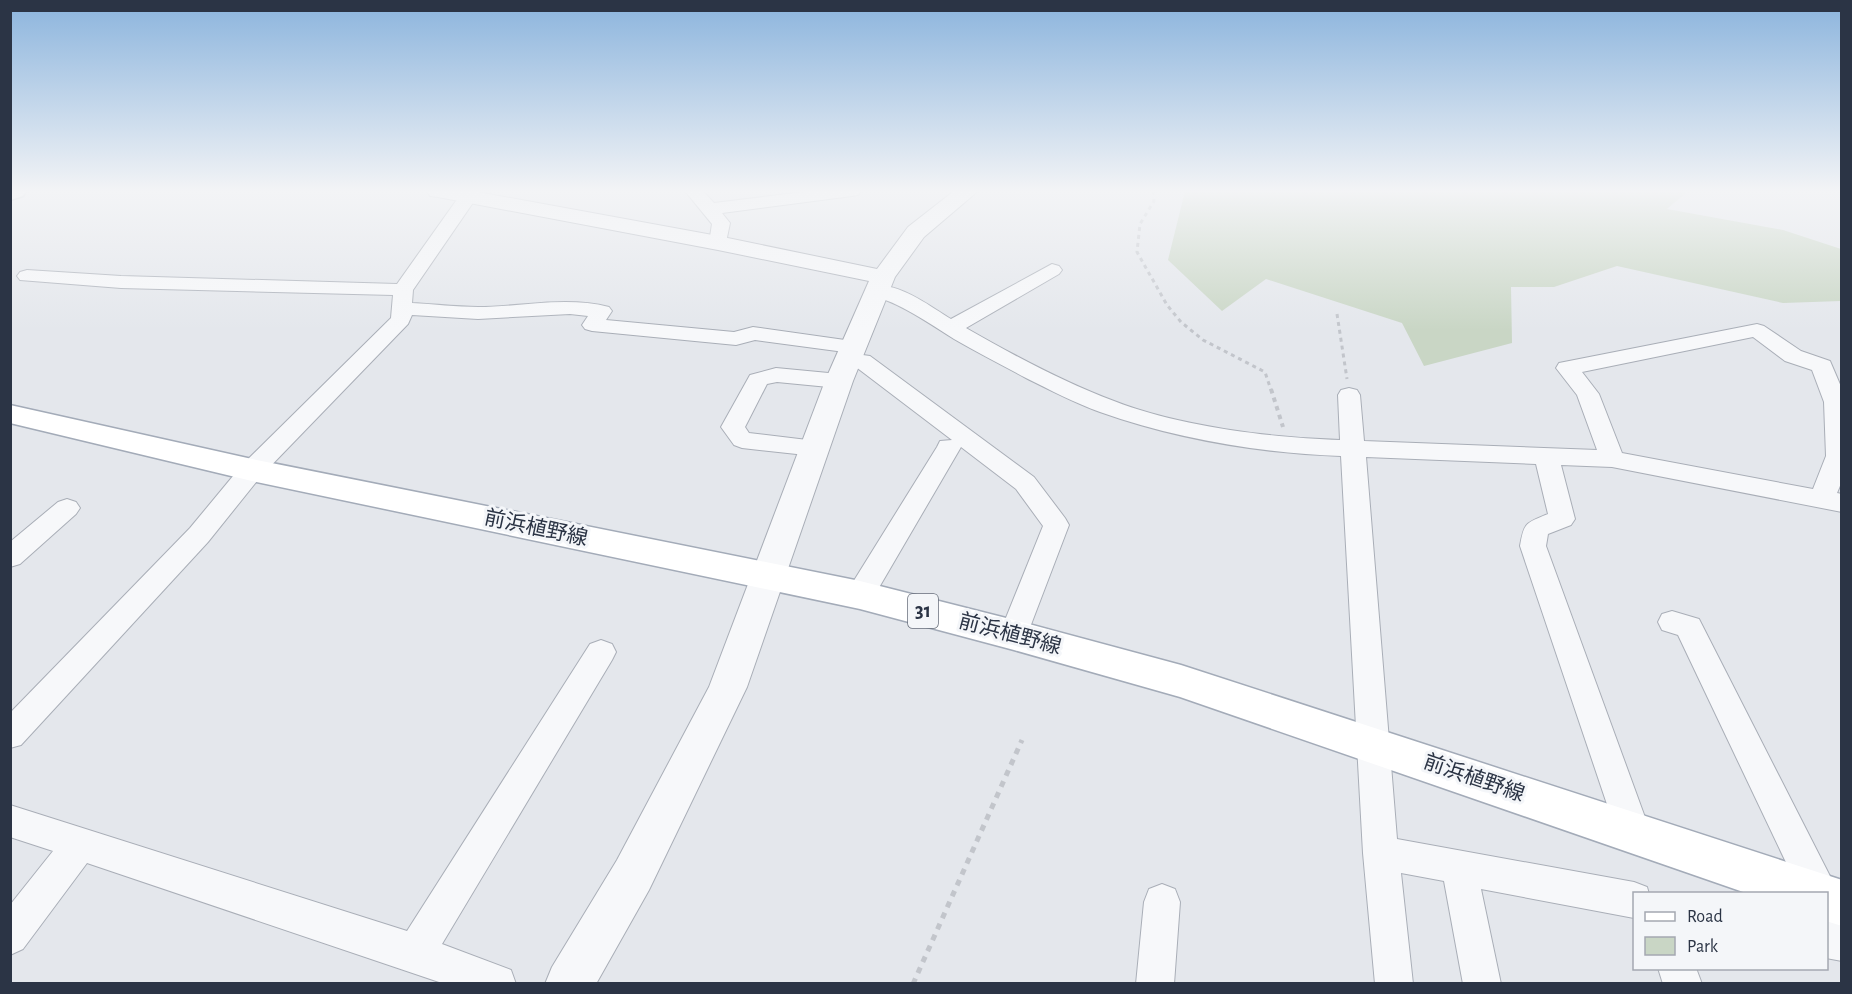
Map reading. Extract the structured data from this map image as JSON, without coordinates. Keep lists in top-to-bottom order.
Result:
{
  "streets": {
    "main road": ["前浜植野線", "31"]
  },
  "legend": ["Road", "Park"]
}
